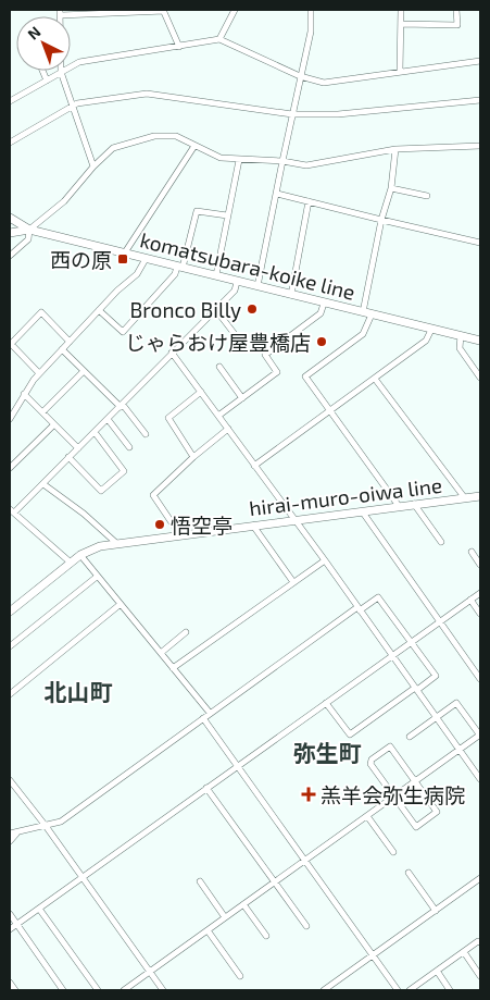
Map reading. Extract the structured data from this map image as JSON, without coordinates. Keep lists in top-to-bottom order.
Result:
{
  "streets": {
    "main road": ["komatsubara-koike line", "hirai-muro-oiwa line"]
  },
  "districts": ["北山町", "弥生町"],
  "places": {
    "transit": ["西の原"],
    "other": ["Bronco Billy", "じゃらおけ屋豊橋店", "悟空亭"],
    "health": ["羔羊会弥生病院"]
  },
  "north": "top left"
}
